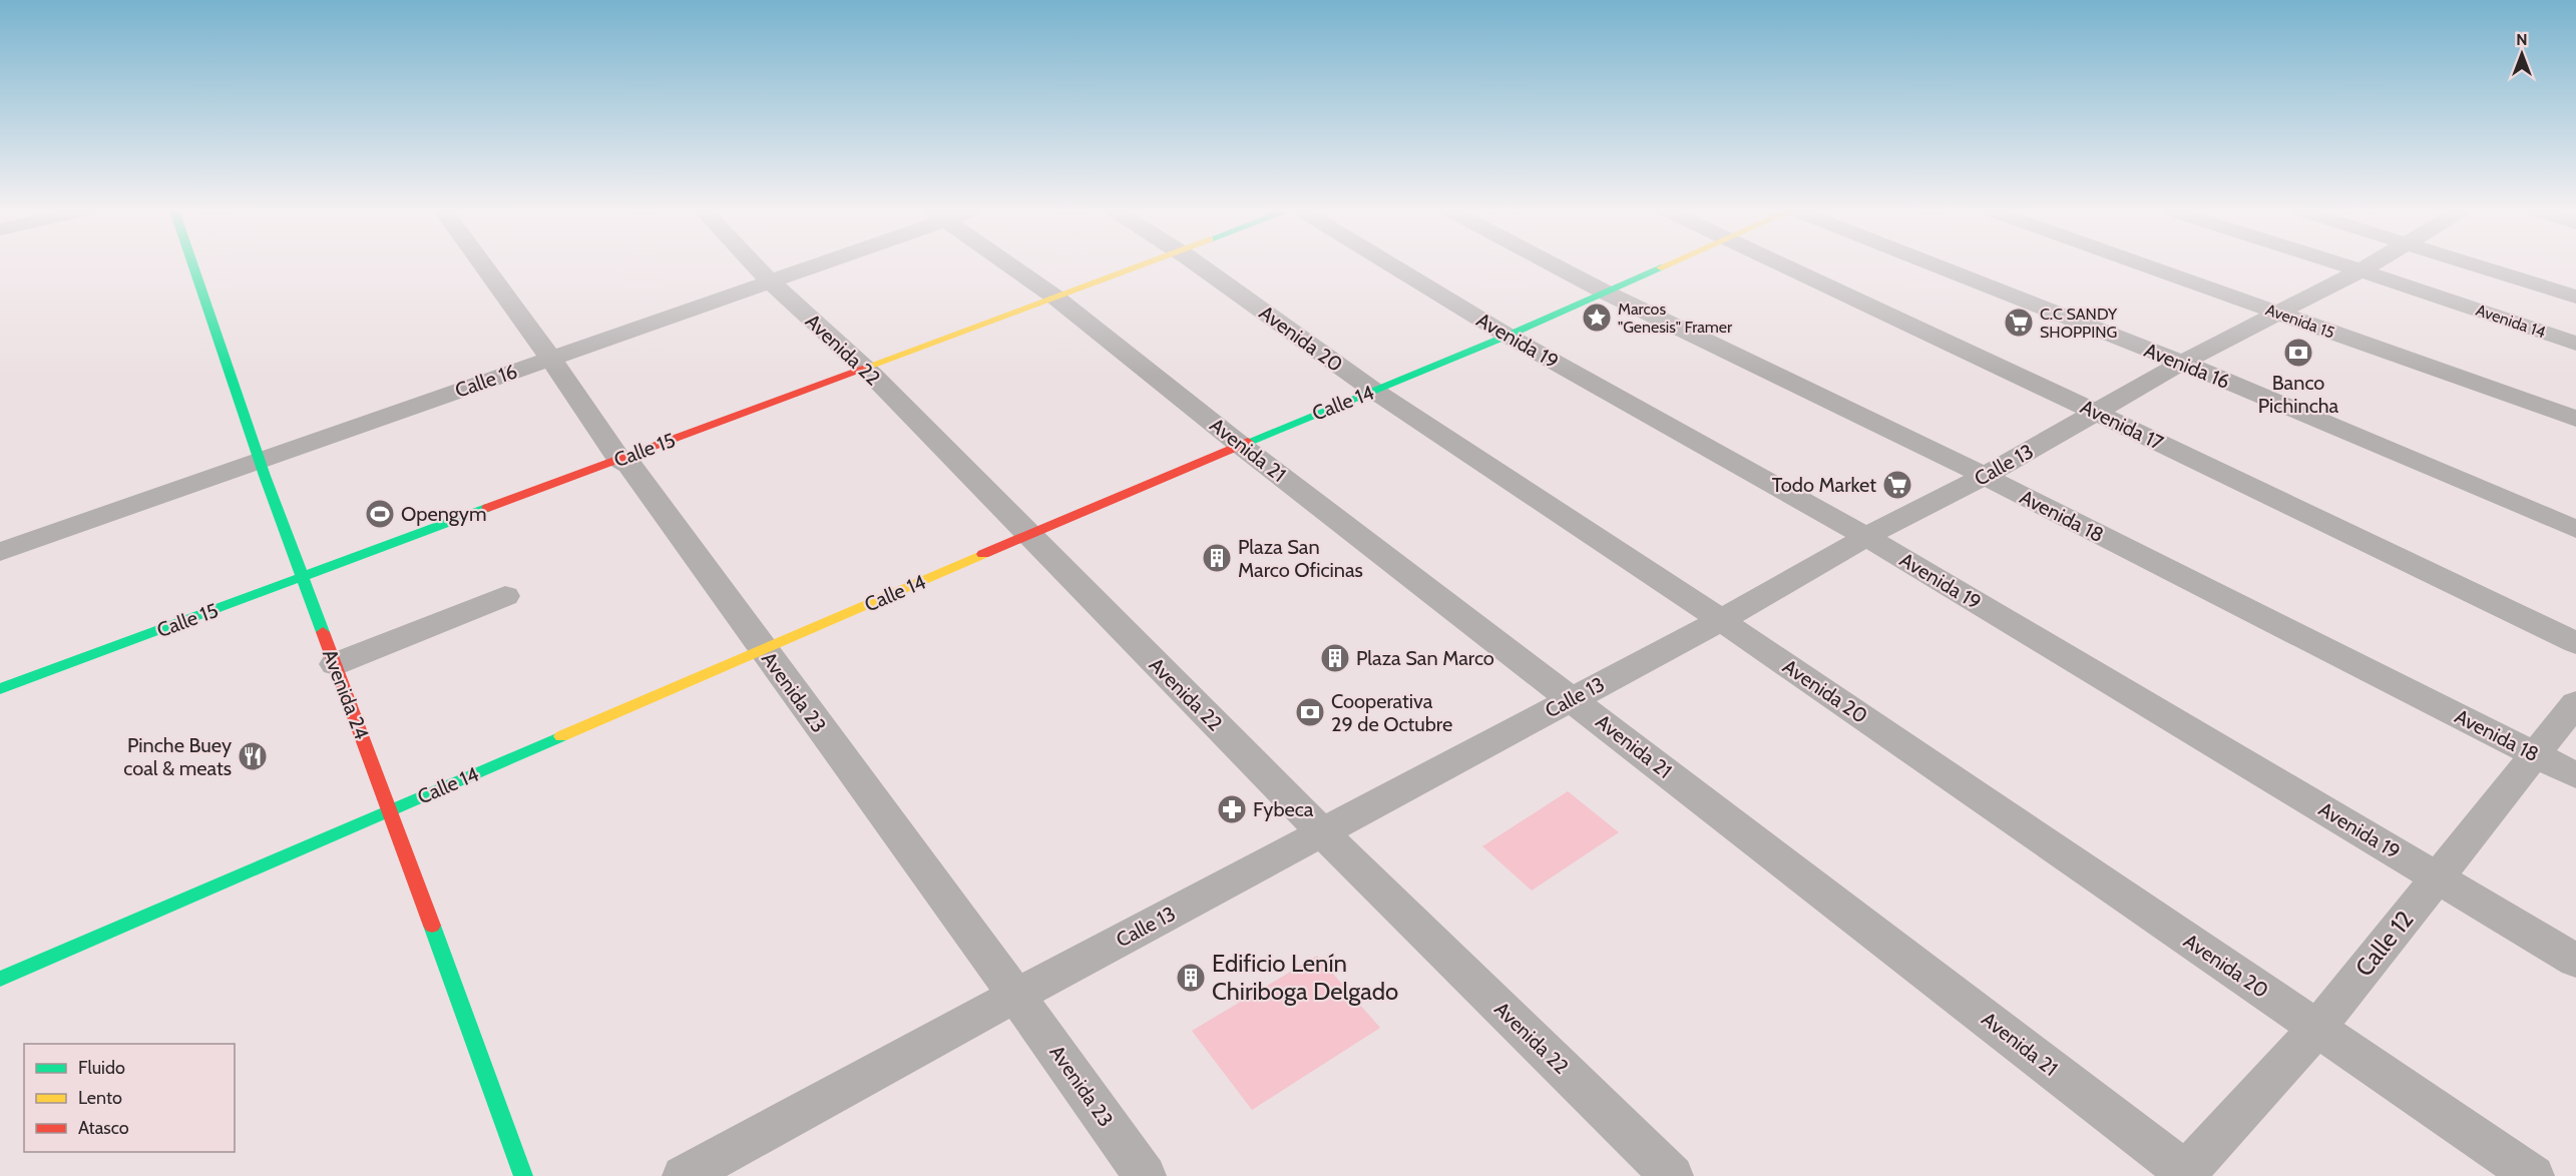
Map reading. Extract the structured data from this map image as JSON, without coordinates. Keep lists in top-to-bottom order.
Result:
{
  "streets": {
    "street": [
      "Avenida 15",
      "Avenida 14",
      "Avenida 20",
      "Avenida 19",
      "Avenida 22",
      "Avenida 16",
      "Calle 16",
      "Calle 14",
      "Avenida 17",
      "Calle 15",
      "Avenida 21",
      "Calle 13",
      "Avenida 18",
      "Avenida 23",
      "Avenida 24",
      "Calle 12"
    ]
  },
  "crossings": [
    ["Avenida 15", "Calle 13"],
    ["Avenida 14", "Calle 13"],
    ["Avenida 20", "Calle 14"],
    ["Avenida 20", "Calle 13"],
    ["Avenida 20", "Calle 12"],
    ["Avenida 19", "Calle 14"],
    ["Avenida 19", "Calle 13"],
    ["Avenida 19", "Calle 12"],
    ["Avenida 22", "Calle 16"],
    ["Avenida 22", "Calle 14"],
    ["Avenida 22", "Calle 15"],
    ["Avenida 22", "Calle 13"],
    ["Avenida 16", "Calle 13"],
    ["Calle 16", "Avenida 23"],
    ["Calle 16", "Avenida 24"],
    ["Calle 14", "Avenida 21"],
    ["Calle 14", "Avenida 18"],
    ["Calle 14", "Avenida 23"],
    ["Calle 14", "Avenida 24"],
    ["Avenida 17", "Calle 13"],
    ["Calle 15", "Avenida 21"],
    ["Calle 15", "Avenida 23"],
    ["Calle 15", "Avenida 24"],
    ["Avenida 21", "Calle 13"],
    ["Avenida 21", "Calle 12"],
    ["Calle 13", "Avenida 18"],
    ["Calle 13", "Avenida 23"],
    ["Avenida 18", "Calle 12"]
  ],
  "places": {
    "place": ["Marcos \"Genesis\" Framer"],
    "supermarket": ["C.C SANDY SHOPPING", "Todo Market"],
    "bank": ["Banco Pichincha", "Cooperativa 29 de Octubre"],
    "sports": ["Opengym"],
    "building": ["Plaza San Marco Oficinas", "Plaza San Marco", "Edificio Lenín Chiriboga Delgado"],
    "restaurant": ["Pinche Buey coal & meats"],
    "pharmacy": ["Fybeca"]
  },
  "legend": ["Fluido", "Lento", "Atasco"],
  "north": "top"
}
